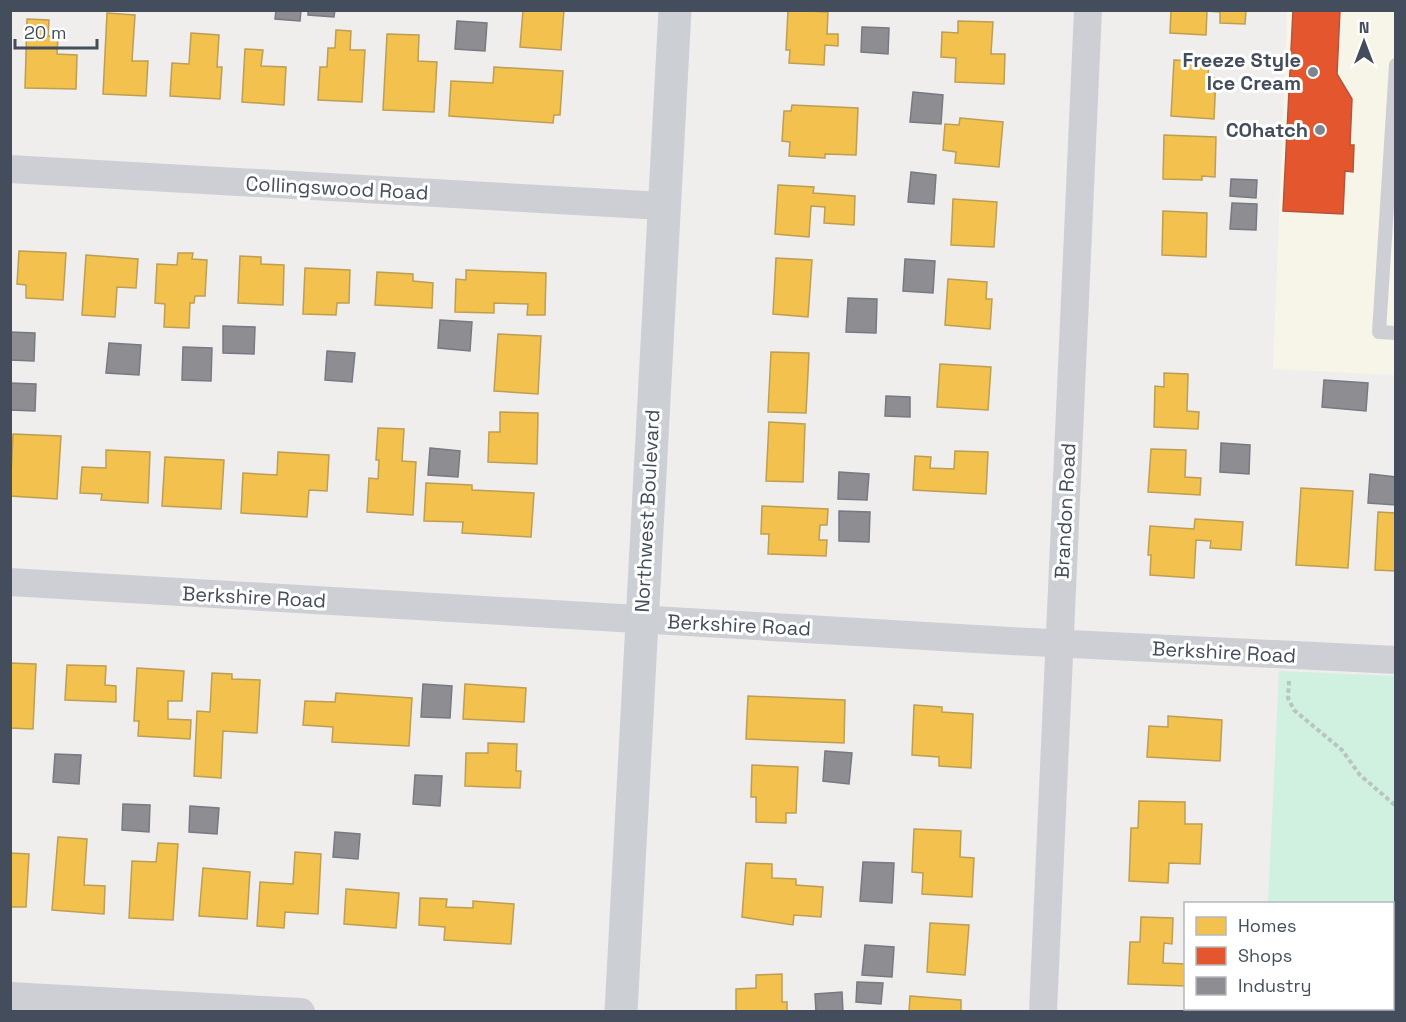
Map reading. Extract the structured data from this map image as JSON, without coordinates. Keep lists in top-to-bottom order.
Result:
{
  "streets": {
    "main road": ["Northwest Boulevard"],
    "street": ["Collingswood Road", "Brandon Road", "Berkshire Road"]
  },
  "crossings": [
    ["Collingswood Road", "Northwest Boulevard"],
    ["Northwest Boulevard", "Berkshire Road"],
    ["Brandon Road", "Berkshire Road"]
  ],
  "places": ["Freeze Style Ice Cream", "COhatch"],
  "legend": ["Homes", "Shops", "Industry"],
  "scale_bar": "20 m",
  "north": "top"
}
